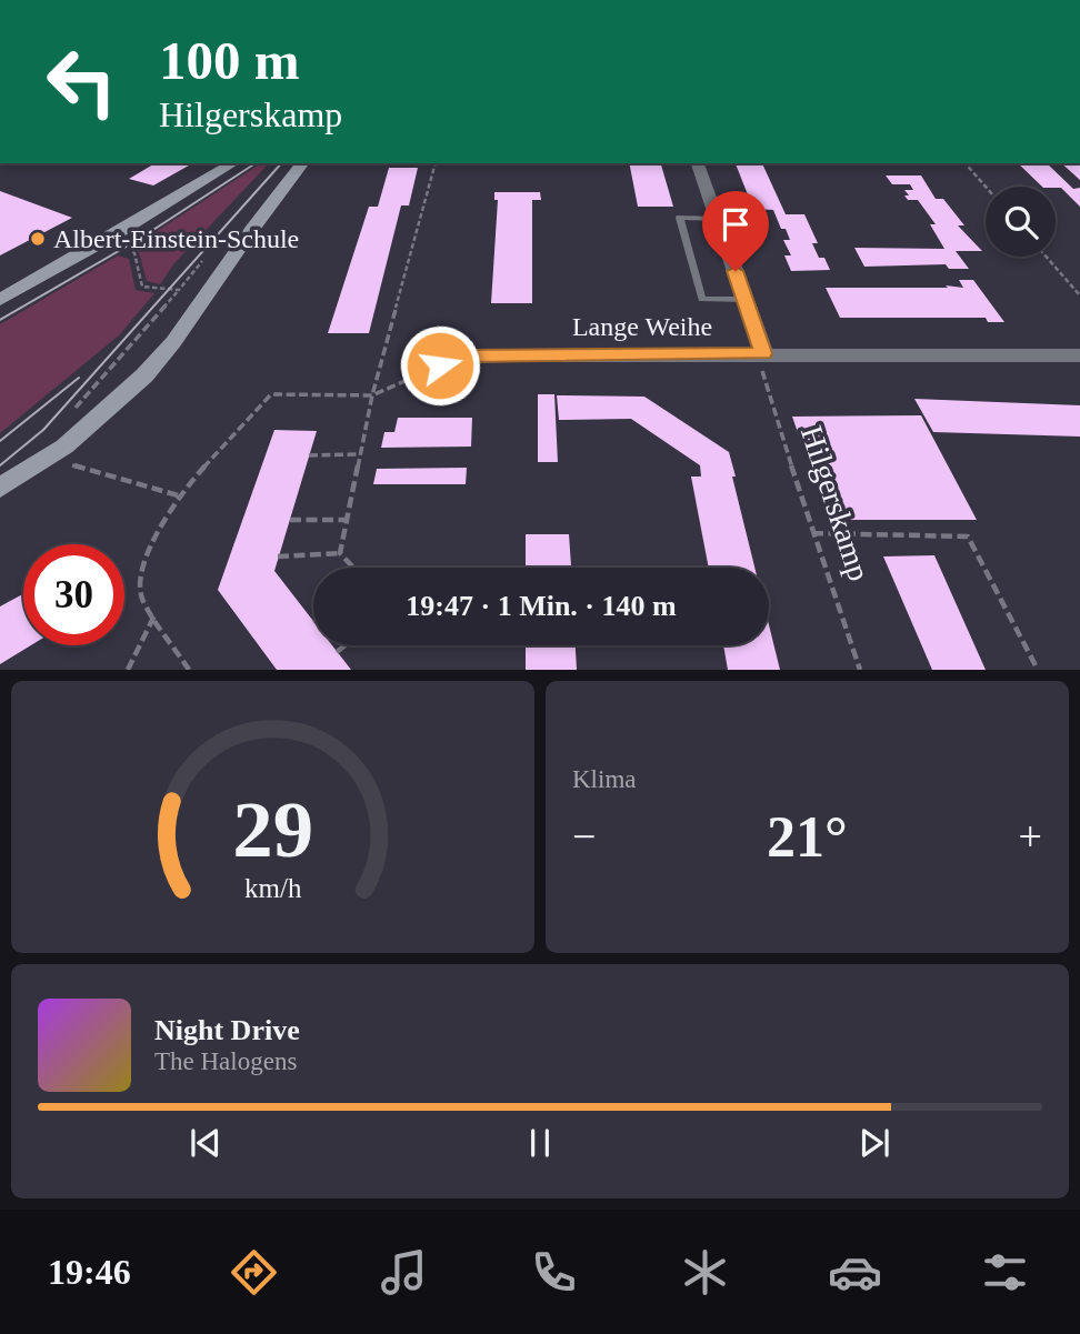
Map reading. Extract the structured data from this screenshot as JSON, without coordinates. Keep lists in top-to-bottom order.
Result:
{
  "streets": {
    "street": ["Lange Weihe"],
    "path": ["Hilgerskamp"]
  },
  "crossings": [
    ["Lange Weihe", "Hilgerskamp"]
  ],
  "places": ["Albert-Einstein-Schule"],
  "page": {
    "turn": ["100 m", "Hilgerskamp"],
    "limit": "30",
    "trip": "19:47 · 1 Min. · 140 m",
    "tile": "Klima",
    "heat": ["−", "21°", "+"],
    "song": ["Night Drive", "The Halogens"],
    "tabs": "19:46",
    "gauge": ["29", "km/h"]
  }
}
